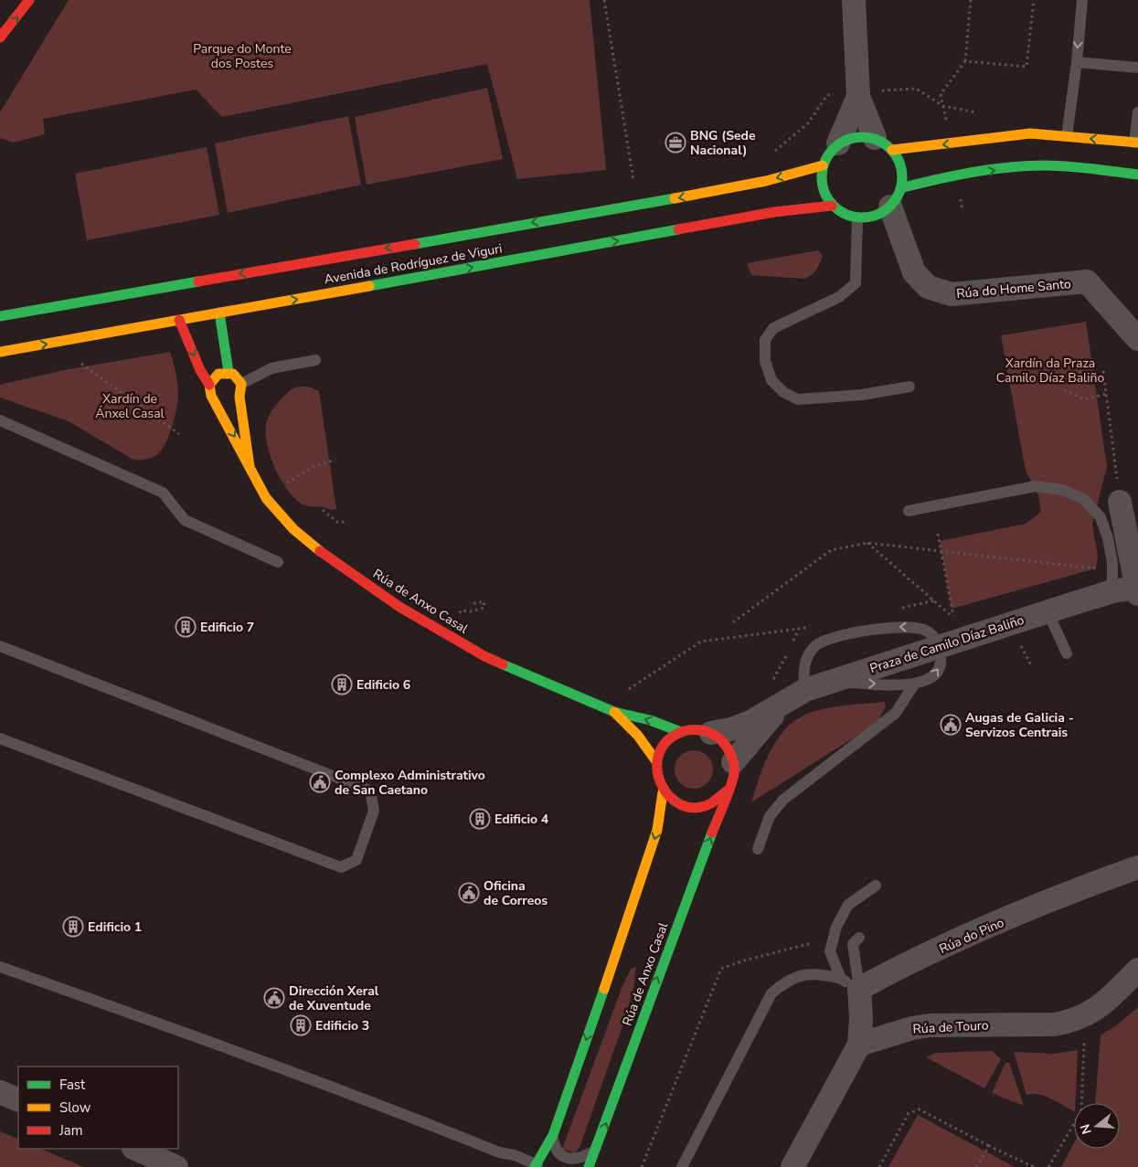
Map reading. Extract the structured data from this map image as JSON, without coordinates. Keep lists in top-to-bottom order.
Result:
{
  "streets": {
    "main road": ["Avenida de Rodríguez de Viguri", "Rúa de Anxo Casal"],
    "street": [
      "Rúa do Home Santo",
      "Praza de Camilo Díaz Baliño",
      "Rúa do Pino",
      "Rúa de Touro"
    ]
  },
  "crossings": [
    ["Avenida de Rodríguez de Viguri", "Rúa do Home Santo"],
    ["Avenida de Rodríguez de Viguri", "Rúa de Anxo Casal"],
    ["Rúa de Anxo Casal", "Praza de Camilo Díaz Baliño"]
  ],
  "parks": ["Parque do Monte dos Postes", "Xardín da Praza Camilo Díaz Baliño", "Xardín de Ánxel Casal"],
  "places": {
    "office": ["BNG (Sede Nacional)"],
    "building": [
      "Edificio 7",
      "Edificio 6",
      "Edificio 4",
      "Edificio 1",
      "Edificio 3"
    ],
    "public building": [
      "Augas de Galicia - Servizos Centrais",
      "Complexo Administrativo de San Caetano",
      "Oficina de Correos",
      "Dirección Xeral de Xuventude"
    ]
  },
  "legend": ["Fast", "Slow", "Jam"],
  "north": "left"
}
